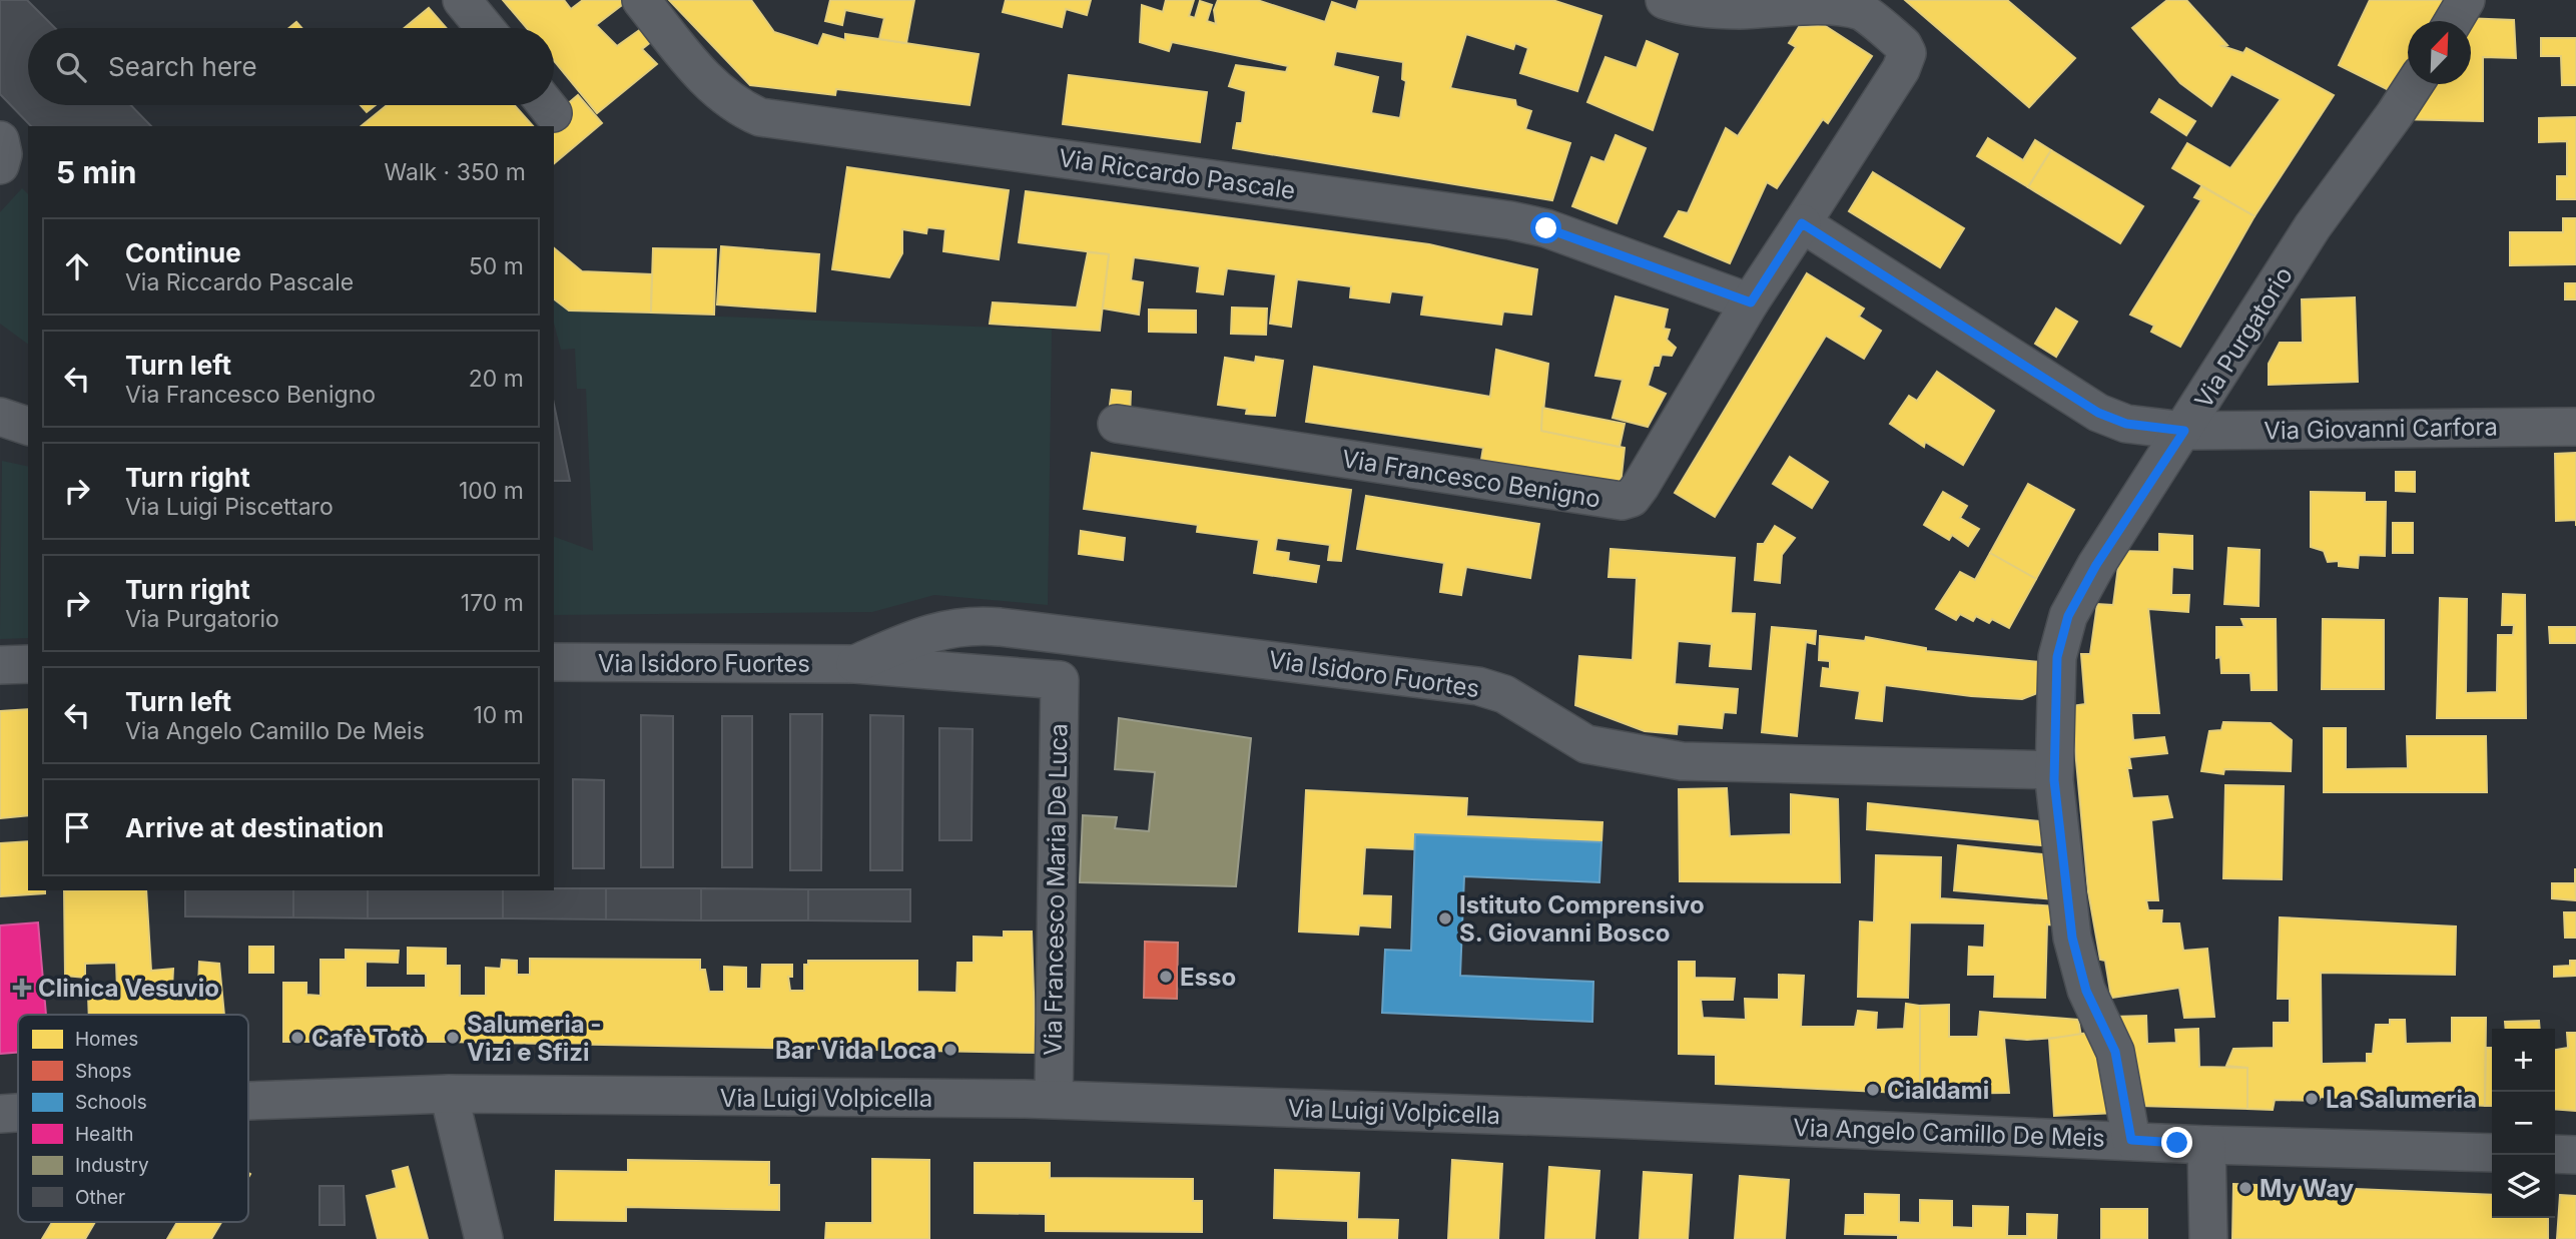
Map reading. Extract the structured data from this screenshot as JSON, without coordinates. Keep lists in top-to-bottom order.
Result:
{
  "streets": {
    "street": [
      "Via Riccardo Pascale",
      "Via Purgatorio",
      "Via Giovanni Carfora",
      "Via Francesco Benigno",
      "Via Isidoro Fuortes",
      "Via Francesco Maria De Luca",
      "Via Luigi Volpicella",
      "Via Angelo Camillo De Meis"
    ]
  },
  "crossings": [
    ["Via Riccardo Pascale", "Via Francesco Benigno"],
    ["Via Purgatorio", "Via Giovanni Carfora"],
    ["Via Purgatorio", "Via Isidoro Fuortes"],
    ["Via Purgatorio", "Via Angelo Camillo De Meis"],
    ["Via Giovanni Carfora", "Via Francesco Benigno"],
    ["Via Isidoro Fuortes", "Via Francesco Maria De Luca"],
    ["Via Francesco Maria De Luca", "Via Luigi Volpicella"],
    ["Via Luigi Volpicella", "Via Angelo Camillo De Meis"]
  ],
  "places": {
    "other": [
      "Istituto Comprensivo S. Giovanni Bosco",
      "Esso",
      "Cafè Totò",
      "Salumeria - Vizi e Sfizi",
      "Bar Vida Loca",
      "Cialdami",
      "La Salumeria",
      "My Way"
    ],
    "health": ["Clinica Vesuvio"]
  },
  "legend": [
    "Homes",
    "Shops",
    "Schools",
    "Health",
    "Industry",
    "Other"
  ],
  "north": "top right",
  "page": {
    "search": "Search here",
    "heading": ["5 min", "Walk · 350 m"],
    "list": [
      ["Continue", "Via Riccardo Pascale", "50 m"],
      ["Turn left", "Via Francesco Benigno", "20 m"],
      ["Turn right", "Via Luigi Piscettaro", "100 m"],
      ["Turn right", "Via Purgatorio", "170 m"],
      ["Turn left", "Via Angelo Camillo De Meis", "10 m"],
      "Arrive at destination"
    ],
    "map_buttons": ["+", "−"]
  }
}
